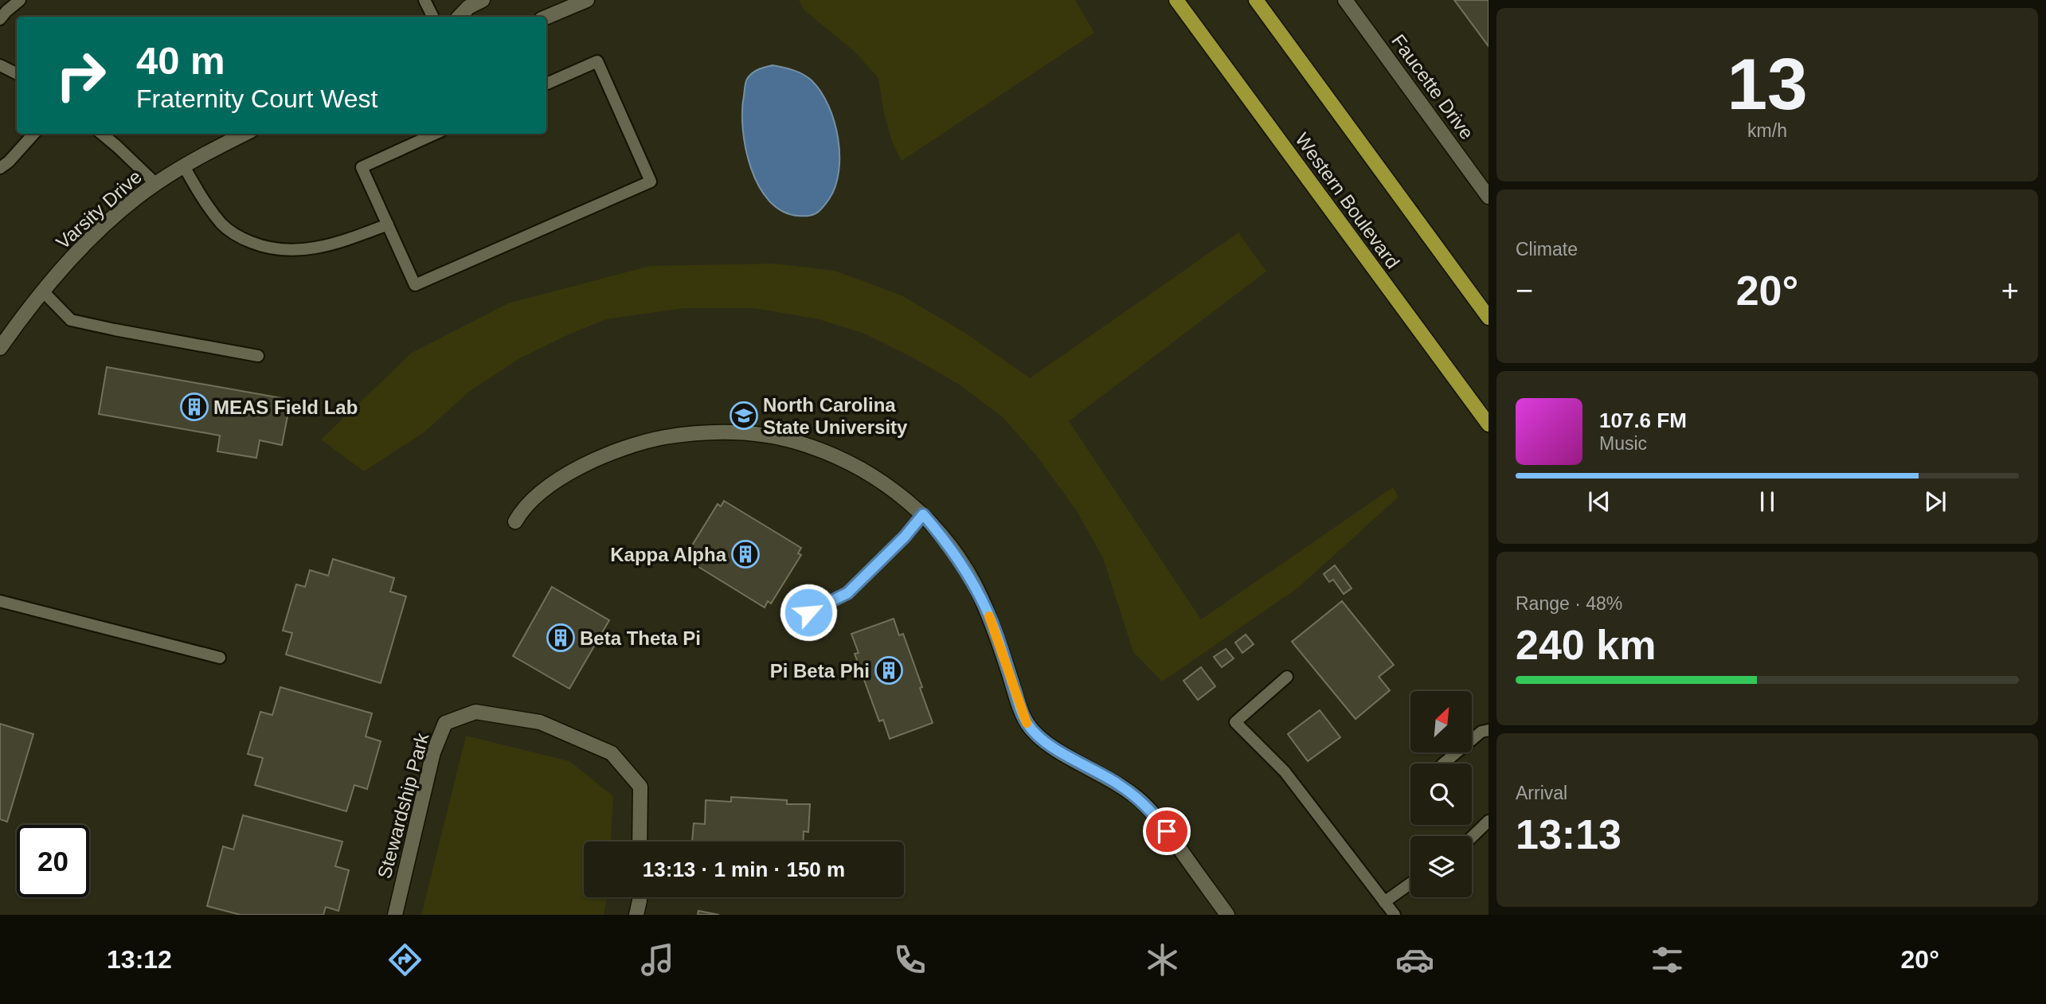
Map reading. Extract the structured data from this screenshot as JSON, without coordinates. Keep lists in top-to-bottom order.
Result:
{
  "streets": {
    "main road": ["Western Boulevard"],
    "street": ["Faucette Drive", "Varsity Drive", "Stewardship Park"]
  },
  "places": {
    "building": [
      "MEAS Field Lab",
      "Kappa Alpha",
      "Beta Theta Pi",
      "Pi Beta Phi"
    ],
    "school or university": ["North Carolina State University"]
  },
  "north": "top right",
  "page": {
    "tile": [
      ["13", "km/h"],
      "Climate",
      ["Range · 48%", "240 km"],
      ["Arrival", "13:13"]
    ],
    "turn": ["40 m", "Fraternity Court West"],
    "heat": ["−", "20°", "+"],
    "song": ["107.6 FM", "Music"],
    "limit": "20",
    "trip": "13:13 · 1 min · 150 m",
    "tabs": ["13:12", "20°"]
  }
}
